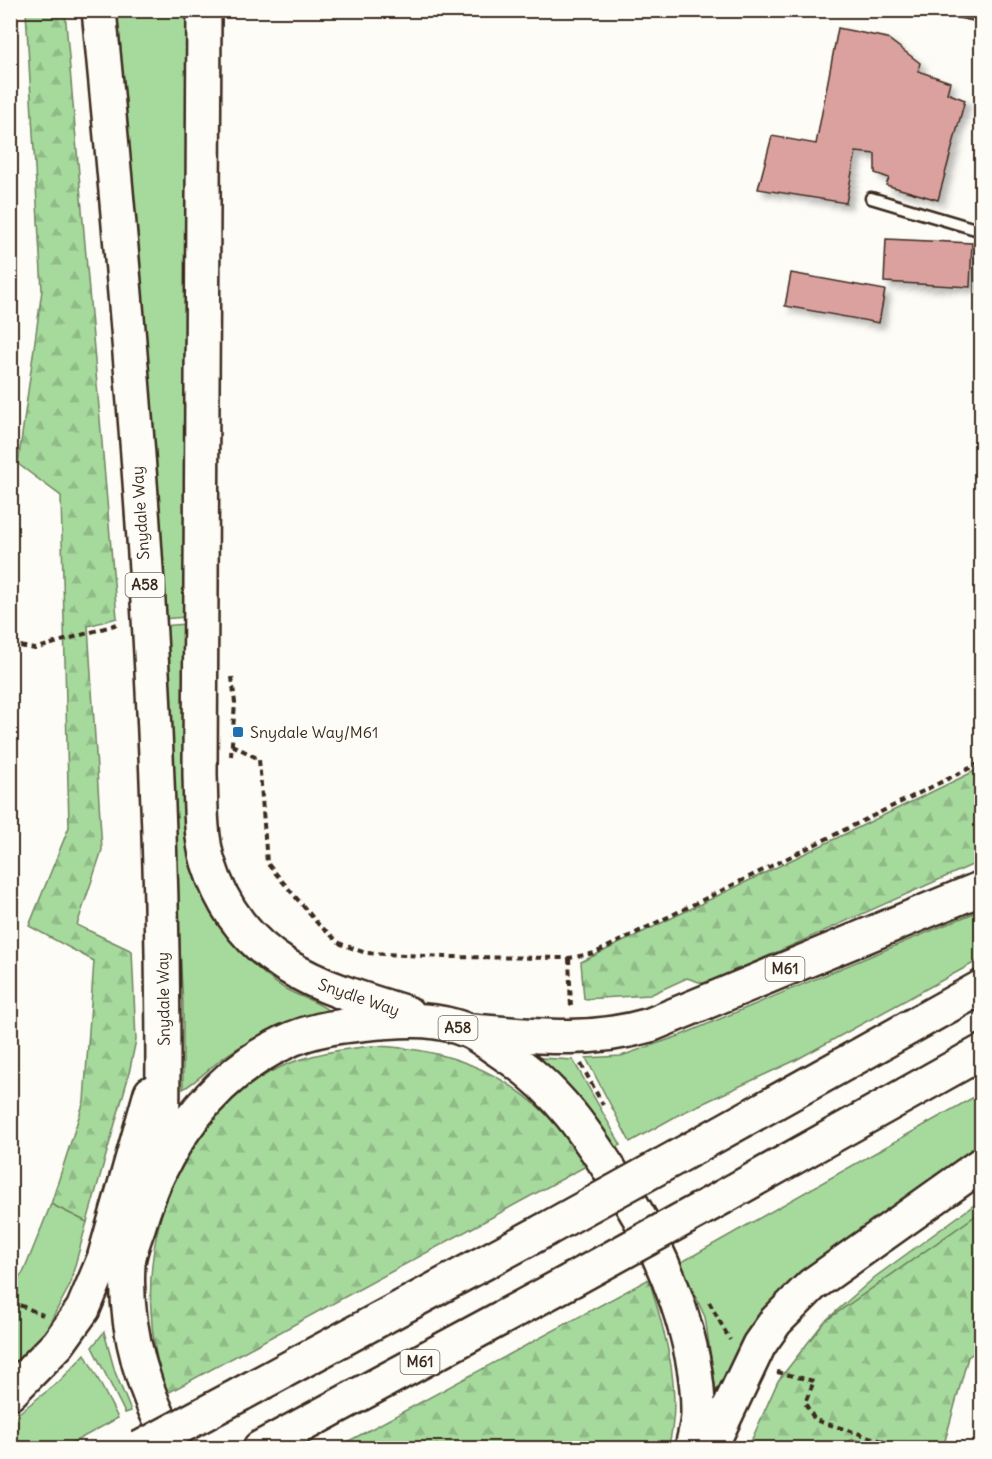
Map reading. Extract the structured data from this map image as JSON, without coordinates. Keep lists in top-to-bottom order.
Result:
{
  "streets": {
    "highway": [
      "Snydale Way",
      "A58",
      "M61",
      "Snydle Way"
    ]
  },
  "crossings": [
    ["Snydale Way", "A58"],
    ["A58", "Snydle Way"]
  ],
  "places": {
    "transit": ["Snydale Way/M61"]
  }
}
